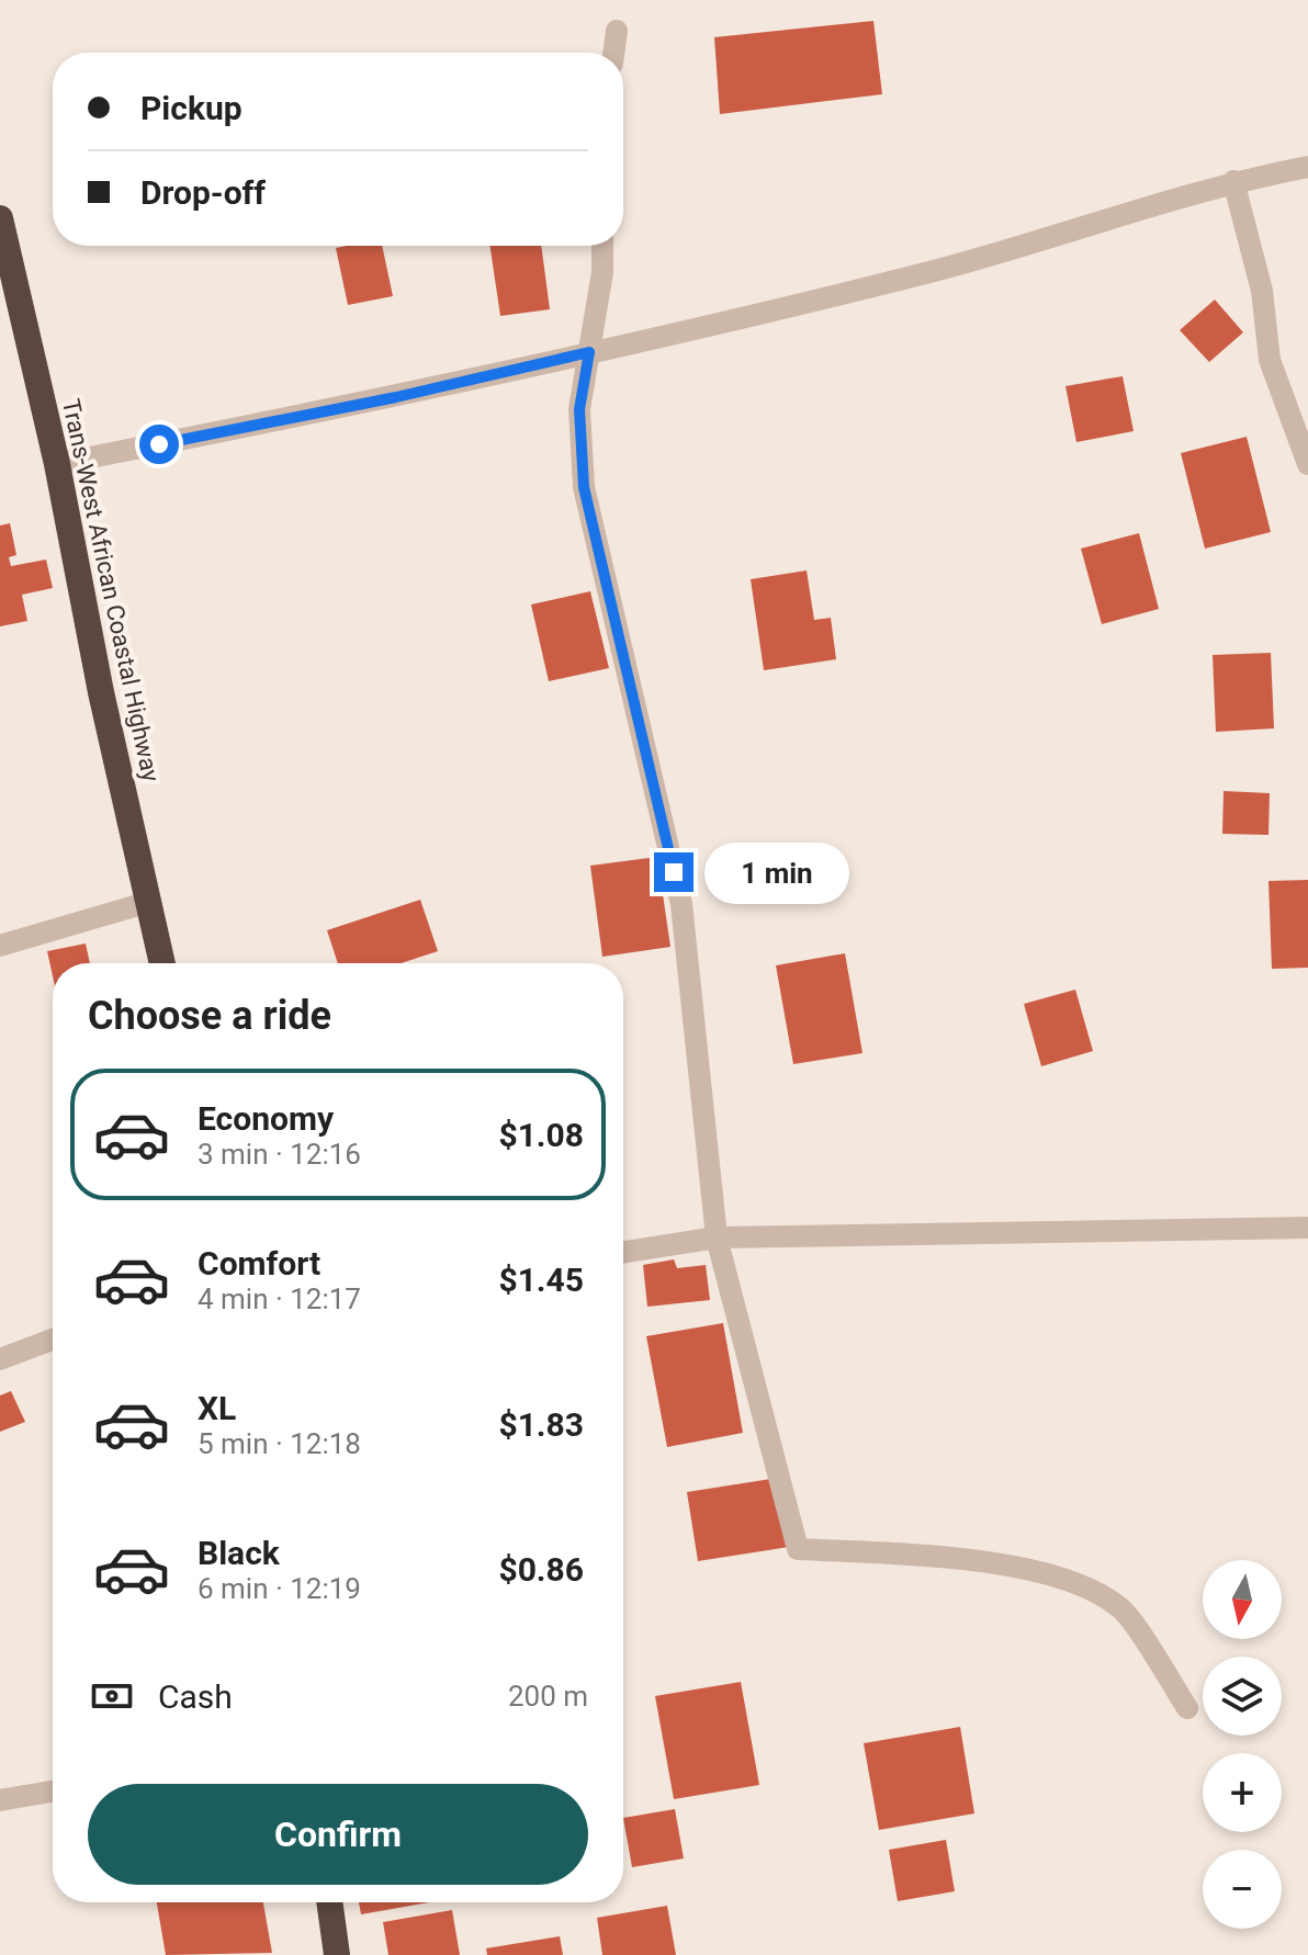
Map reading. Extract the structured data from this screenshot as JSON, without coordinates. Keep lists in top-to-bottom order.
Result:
{
  "streets": {
    "highway": ["Trans-West African Coastal Highway"]
  },
  "north": "bottom",
  "page": {
    "banner": ["Pickup", "Drop-off"],
    "bubble": "1 min",
    "heading": "Choose a ride",
    "list": [
      {
        "name": "Economy",
        "note": "3 min · 12:16",
        "value": "$1.08"
      },
      {
        "name": "Comfort",
        "note": "4 min · 12:17",
        "value": "$1.45"
      },
      {
        "name": "XL",
        "note": "5 min · 12:18",
        "value": "$1.83"
      },
      {
        "name": "Black",
        "note": "6 min · 12:19",
        "value": "$0.86"
      }
    ],
    "map_buttons": ["+", "−"],
    "pay": ["Cash", "200 m"],
    "buttons": "Confirm"
  }
}
